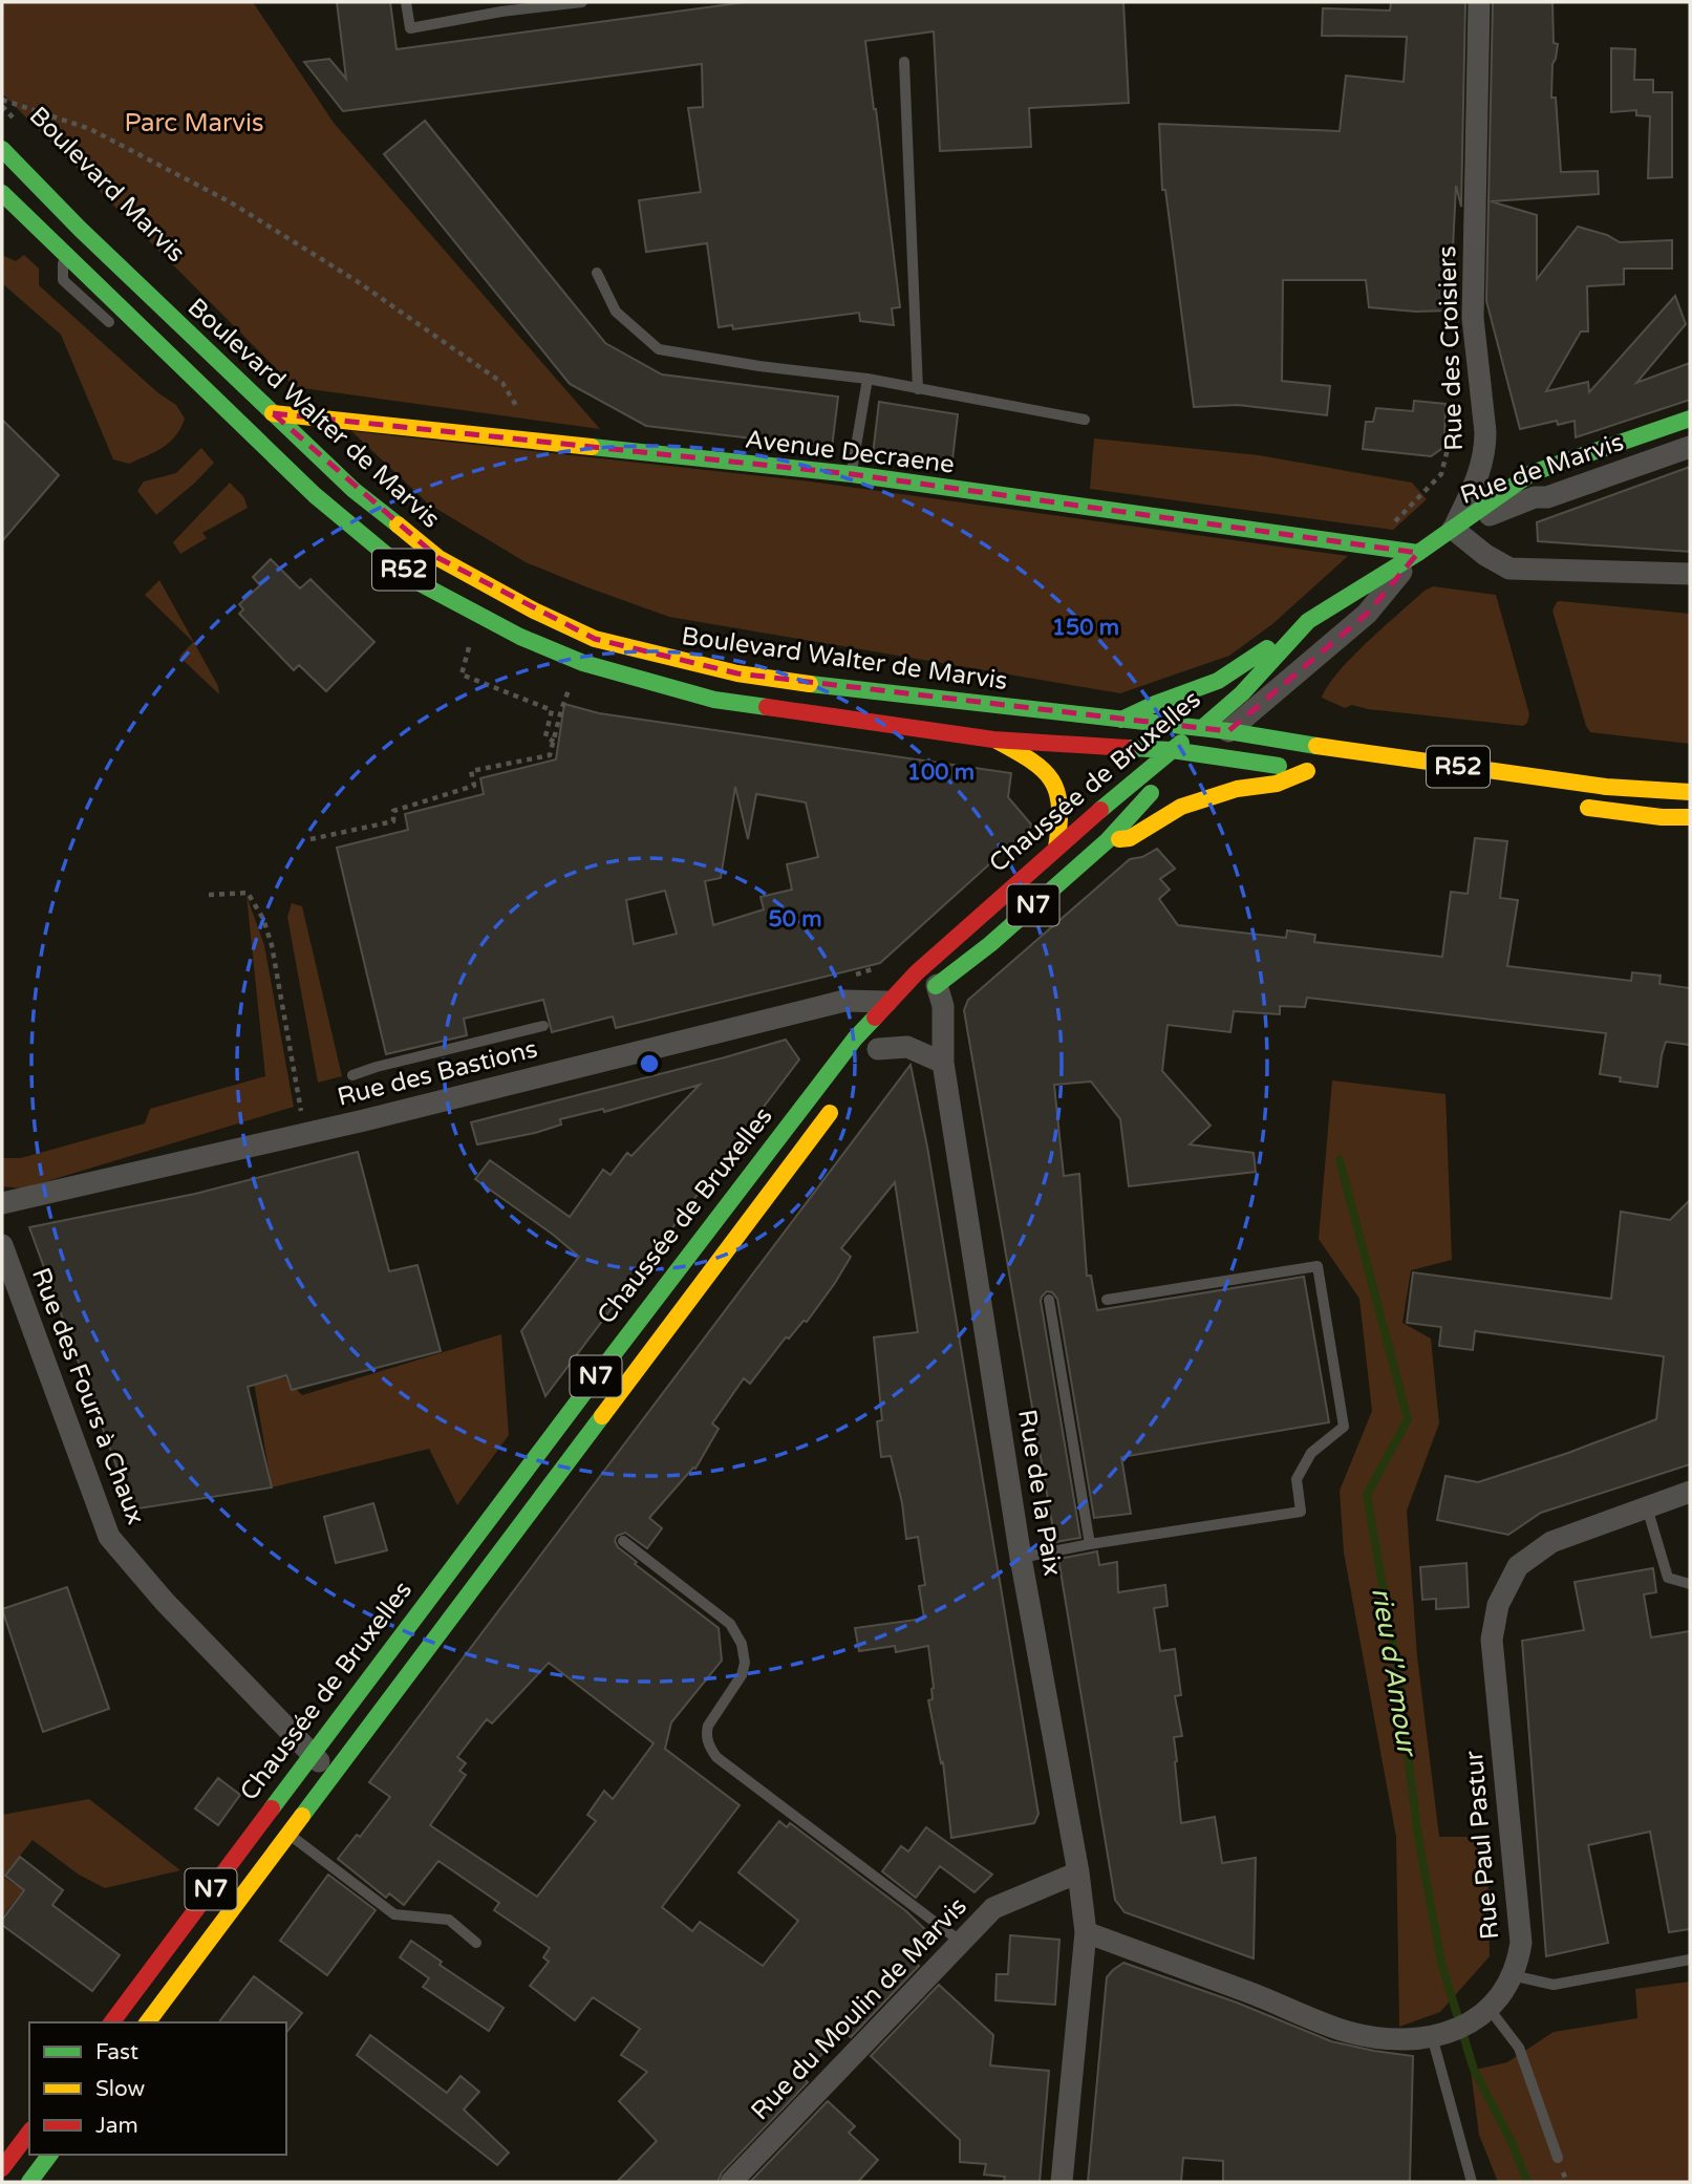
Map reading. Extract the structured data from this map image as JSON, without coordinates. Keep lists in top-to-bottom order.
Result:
{
  "streets": {
    "main road": [
      "Boulevard Walter de Marvis",
      "Avenue Decraene",
      "Rue de Marvis",
      "R52",
      "Chaussée de Bruxelles",
      "N7"
    ],
    "street": [
      "Rue des Croisiers",
      "Rue des Bastions",
      "Rue des Fours à Chaux",
      "Rue de la Paix",
      "Rue Paul Pastur",
      "Rue du Moulin de Marvis"
    ],
    "path": ["Boulevard Marvis"]
  },
  "crossings": [
    ["Rue des Croisiers", "Rue de Marvis"],
    ["Rue des Croisiers", "Chaussée de Bruxelles"],
    ["Boulevard Walter de Marvis", "Avenue Decraene"],
    ["Boulevard Walter de Marvis", "R52"],
    ["Boulevard Walter de Marvis", "Chaussée de Bruxelles"],
    ["Avenue Decraene", "Chaussée de Bruxelles"],
    ["Rue de Marvis", "Chaussée de Bruxelles"],
    ["R52", "Chaussée de Bruxelles"],
    ["Chaussée de Bruxelles", "Rue des Bastions"],
    ["Chaussée de Bruxelles", "Rue des Fours à Chaux"],
    ["Chaussée de Bruxelles", "Rue de la Paix"],
    ["Rue de la Paix", "Rue Paul Pastur"],
    ["Rue de la Paix", "Rue du Moulin de Marvis"]
  ],
  "water": ["rieu d'Amour"],
  "parks": ["Parc Marvis"],
  "legend": ["Fast", "Slow", "Jam"],
  "rings": ["150 m", "100 m", "50 m"]
}
